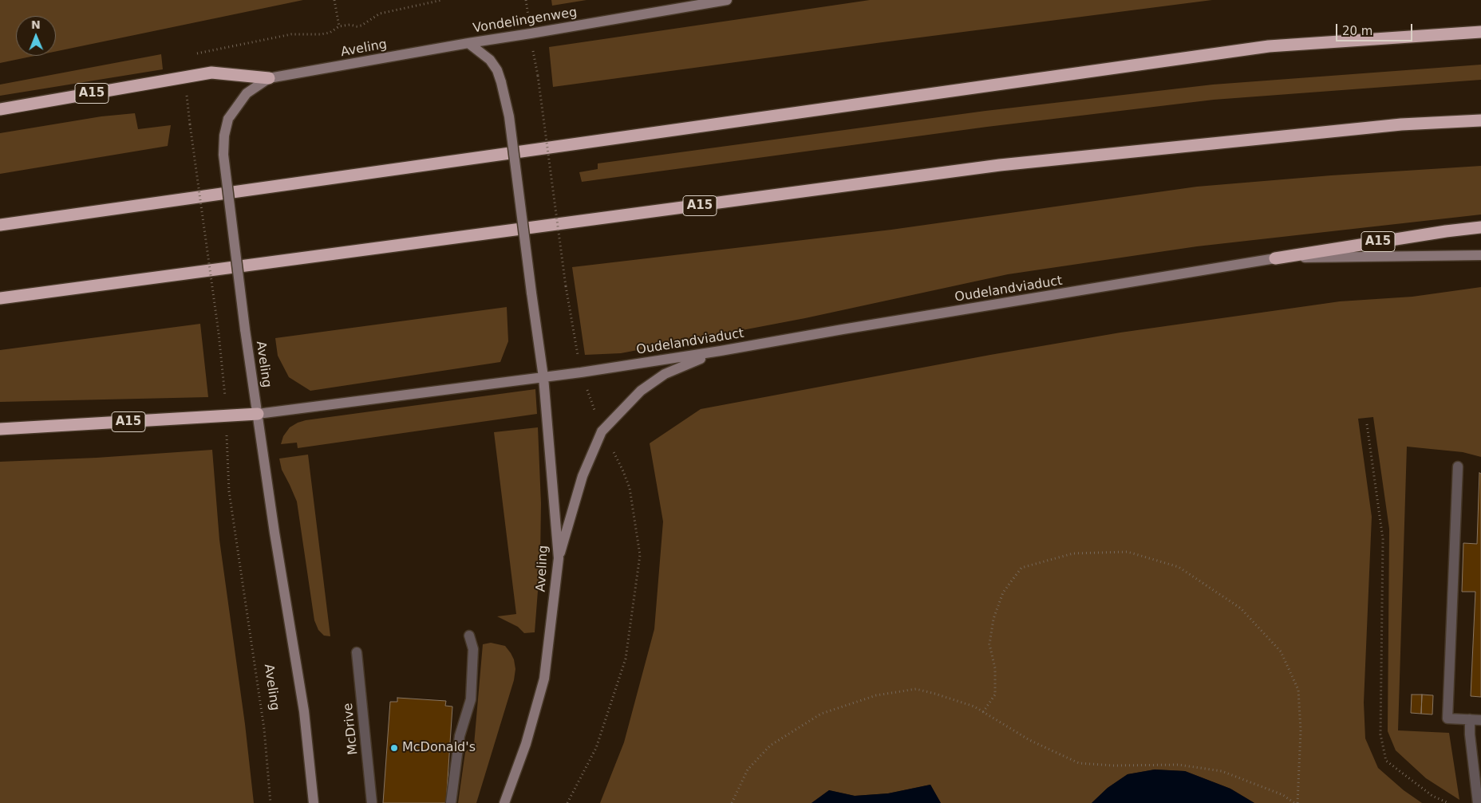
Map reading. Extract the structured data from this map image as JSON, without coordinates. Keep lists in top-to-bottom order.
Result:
{
  "streets": {
    "highway": ["A15"],
    "main road": ["Vondelingenweg", "Aveling", "Oudelandviaduct"],
    "lane": ["McDrive"]
  },
  "crossings": [
    ["Vondelingenweg", "Aveling"],
    ["Aveling", "A15"],
    ["Aveling", "Oudelandviaduct"],
    ["A15", "Oudelandviaduct"]
  ],
  "places": ["McDonald's"],
  "scale_bar": "20 m",
  "north": "top"
}
